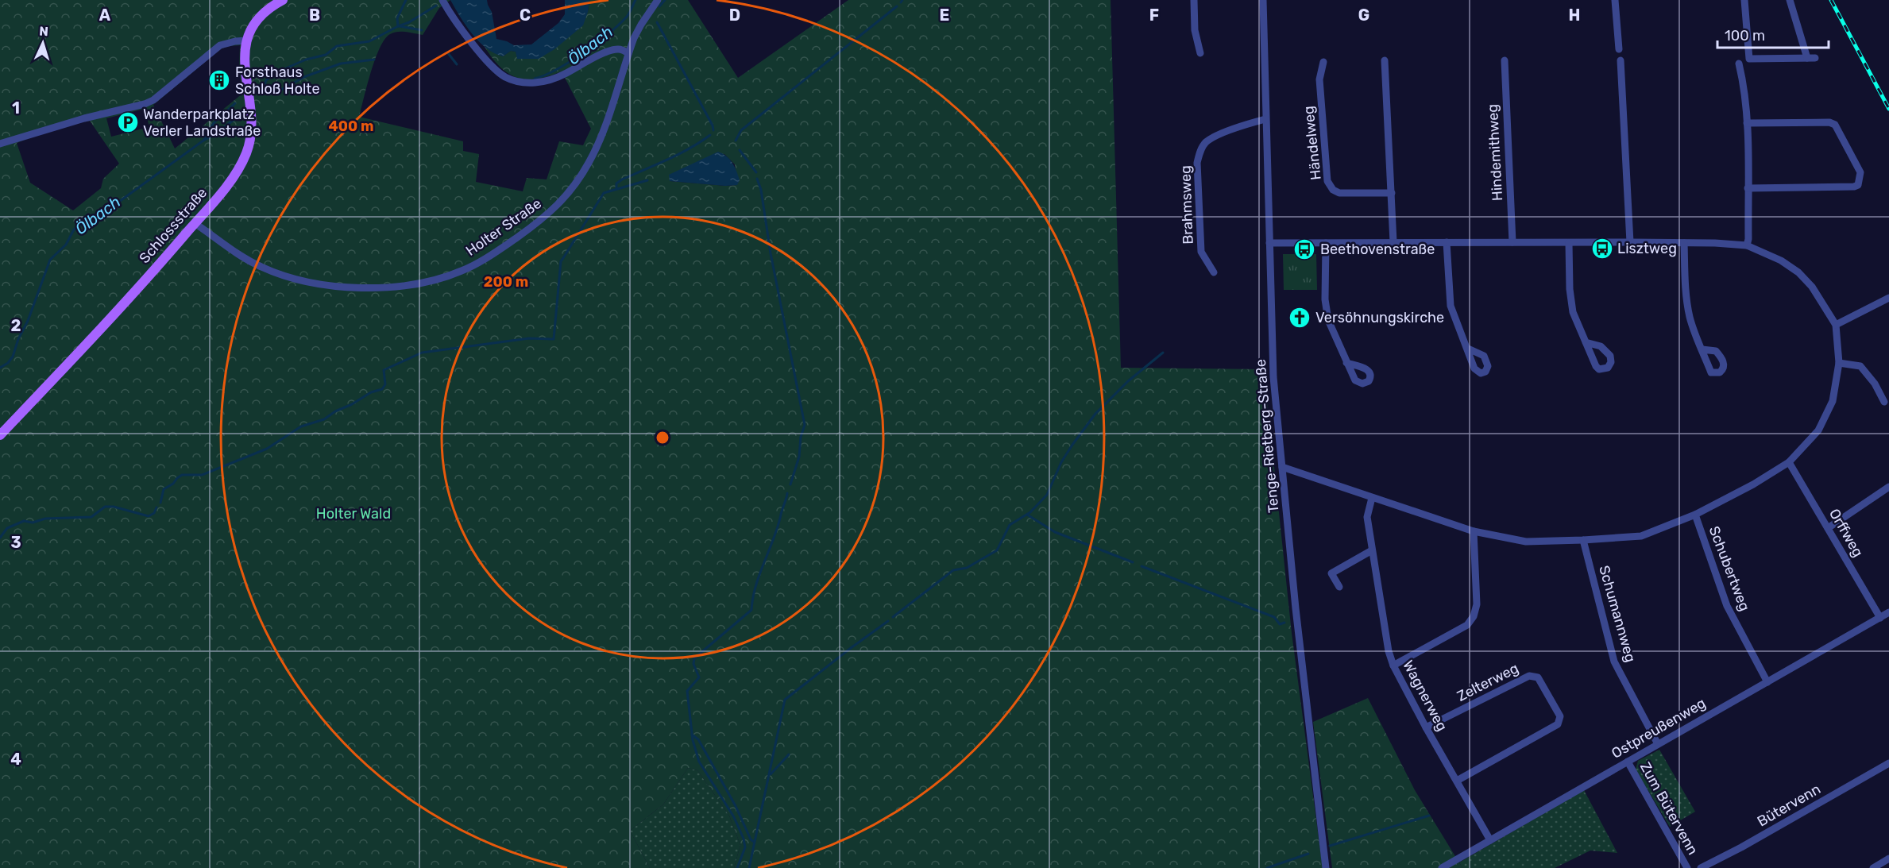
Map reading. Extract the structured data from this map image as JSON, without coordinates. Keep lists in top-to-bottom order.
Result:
{
  "streets": {
    "main road": ["Schlossstraße"],
    "street": [
      "Händelweg",
      "Hindemithweg",
      "Brahmsweg",
      "Holter Straße",
      "Tenge-Rietberg-Straße",
      "Orffweg",
      "Schubertweg",
      "Schumannweg",
      "Zelterweg",
      "Wagnerweg",
      "Ostpreußenweg",
      "Bütervenn",
      "Zum Bütervenn"
    ]
  },
  "crossings": [
    ["Brahmsweg", "Tenge-Rietberg-Straße"],
    ["Schlossstraße", "Holter Straße"],
    ["Orffweg", "Ostpreußenweg"],
    ["Schubertweg", "Ostpreußenweg"],
    ["Schumannweg", "Ostpreußenweg"],
    ["Zelterweg", "Wagnerweg"],
    ["Wagnerweg", "Ostpreußenweg"],
    ["Ostpreußenweg", "Zum Bütervenn"]
  ],
  "water": ["Ölbach"],
  "parks": ["Holter Wald"],
  "places": {
    "building": ["Forsthaus Schloß Holte"],
    "parking": ["Wanderparkplatz Verler Landstraße"],
    "bus stop": ["Lisztweg", "Beethovenstraße"],
    "church": ["Versöhnungskirche"]
  },
  "scale_bar": "100 m",
  "north": "top",
  "grid": {
    "columns": [
      "A",
      "B",
      "C",
      "D",
      "E",
      "F",
      "G",
      "H"
    ],
    "rows": [
      "1",
      "2",
      "3",
      "4"
    ]
  },
  "rings": ["400 m", "200 m"]
}
